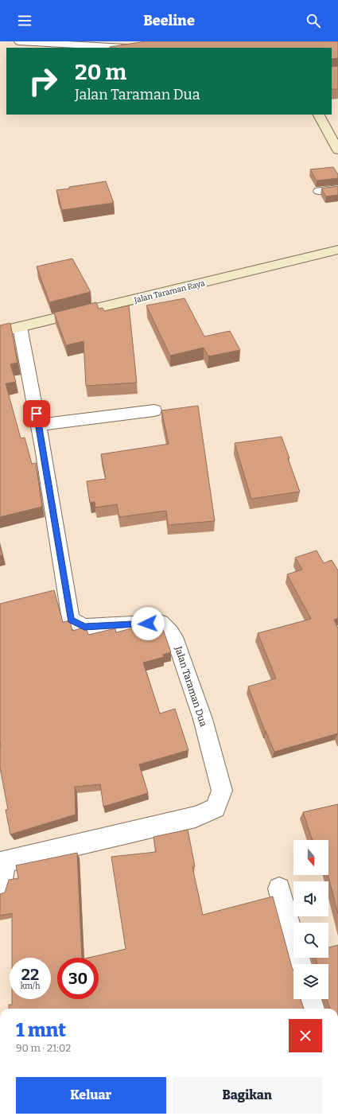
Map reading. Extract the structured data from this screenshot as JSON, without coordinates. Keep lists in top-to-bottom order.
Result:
{
  "streets": {
    "street": ["Jalan Taraman Raya", "Jalan Taraman Dua"]
  },
  "crossings": [
    ["Jalan Taraman Raya", "Jalan Taraman Dua"]
  ],
  "north": "bottom",
  "page": {
    "header": "Beeline",
    "turn": ["20 m", "Jalan Taraman Dua"],
    "speed": "22 km/h",
    "limit": "30",
    "heading": ["1 mnt", "90 m · 21:02"],
    "buttons": ["Keluar", "Bagikan"]
  }
}
